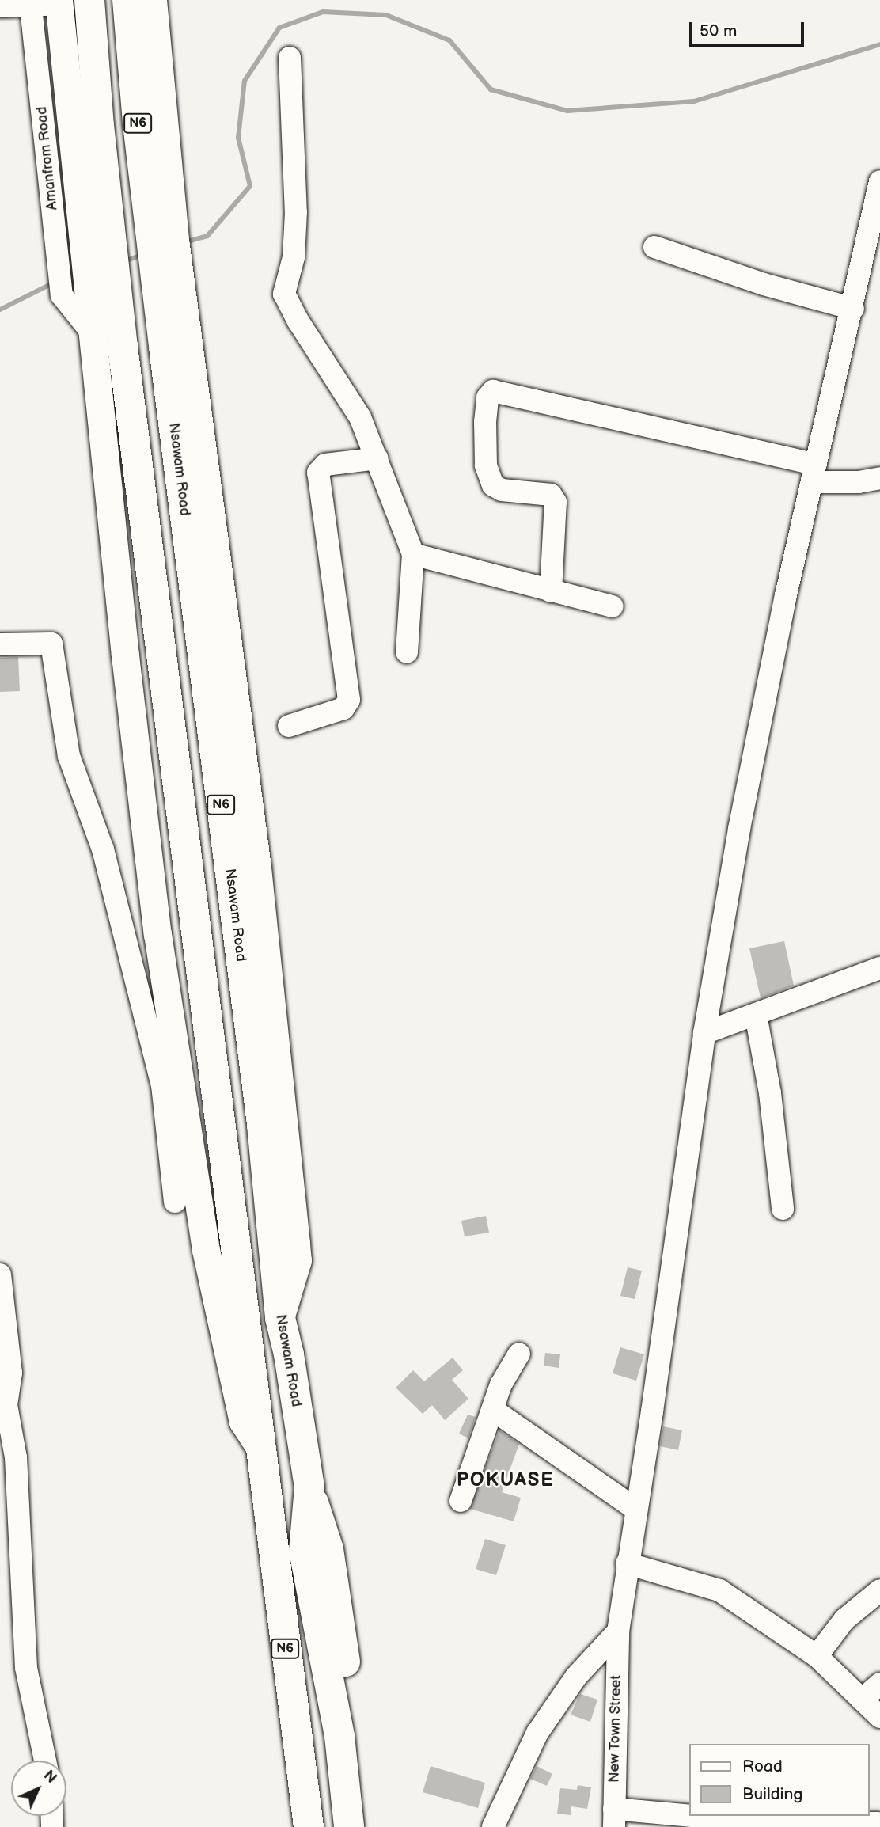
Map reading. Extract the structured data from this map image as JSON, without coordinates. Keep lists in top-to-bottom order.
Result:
{
  "streets": {
    "highway": ["N6", "Nsawam Road"],
    "street": ["Amanfrom Road", "New Town Street"]
  },
  "crossings": [
    ["N6", "Amanfrom Road"]
  ],
  "districts": ["POKUASE"],
  "legend": ["Road", "Building"],
  "scale_bar": "50 m",
  "north": "top right"
}
